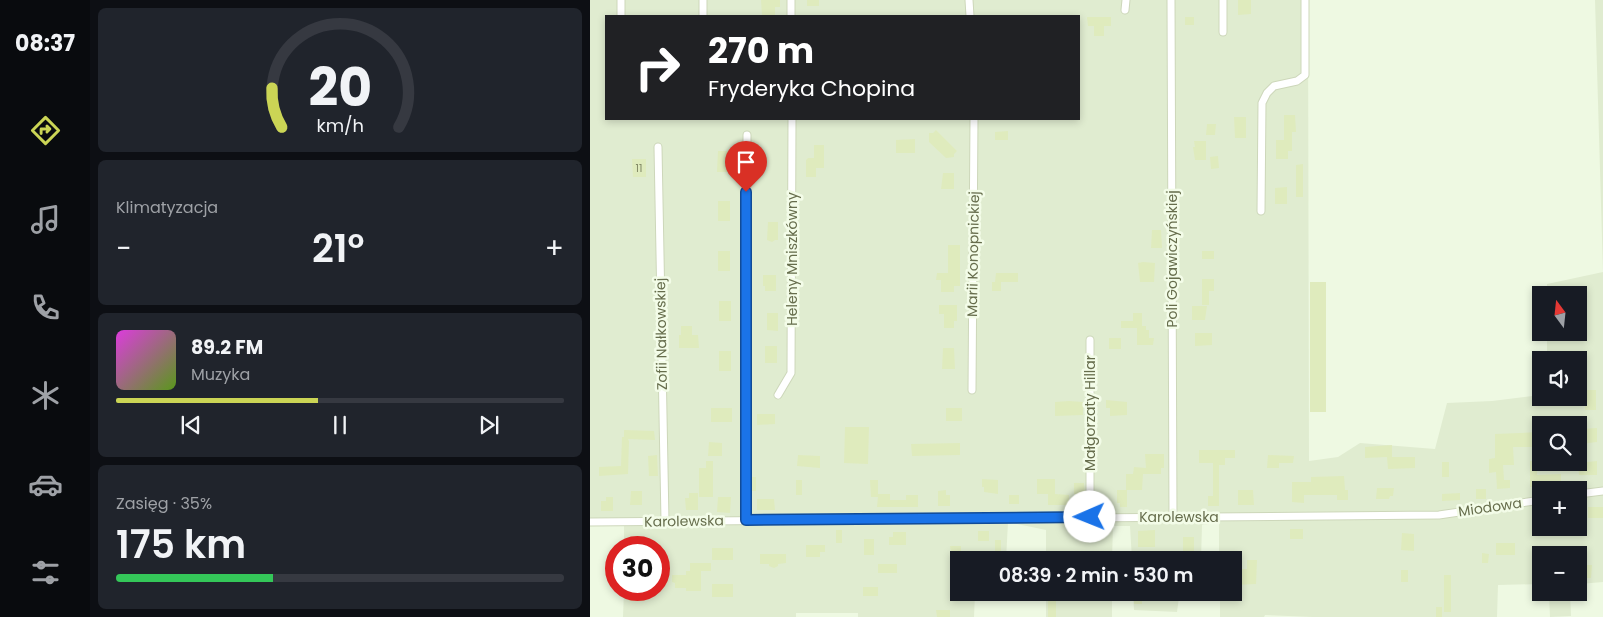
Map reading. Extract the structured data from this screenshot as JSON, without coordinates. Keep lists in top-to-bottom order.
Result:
{
  "streets": {
    "street": [
      "Marii Konopnickiej",
      "Heleny Mniszkówny",
      "Poli Gojawiczyńskiej",
      "Zofii Nałkowskiej",
      "Małgorzaty Hillar",
      "Miodowa",
      "Karolewska"
    ]
  },
  "crossings": [
    ["Poli Gojawiczyńskiej", "Karolewska"],
    ["Zofii Nałkowskiej", "Karolewska"],
    ["Małgorzaty Hillar", "Karolewska"],
    ["Miodowa", "Karolewska"]
  ],
  "house_numbers": ["11"],
  "north": "top",
  "page": {
    "tabs": "08:37",
    "turn": ["270 m", "Fryderyka Chopina"],
    "tile": [
      "Klimatyzacja",
      ["Zasięg · 35%", "175 km"]
    ],
    "heat": ["−", "21°", "+"],
    "map_buttons": ["+", "−"],
    "song": ["89.2 FM", "Muzyka"],
    "limit": "30",
    "trip": "08:39 · 2 min · 530 m",
    "gauge": ["20", "km/h"]
  }
}
